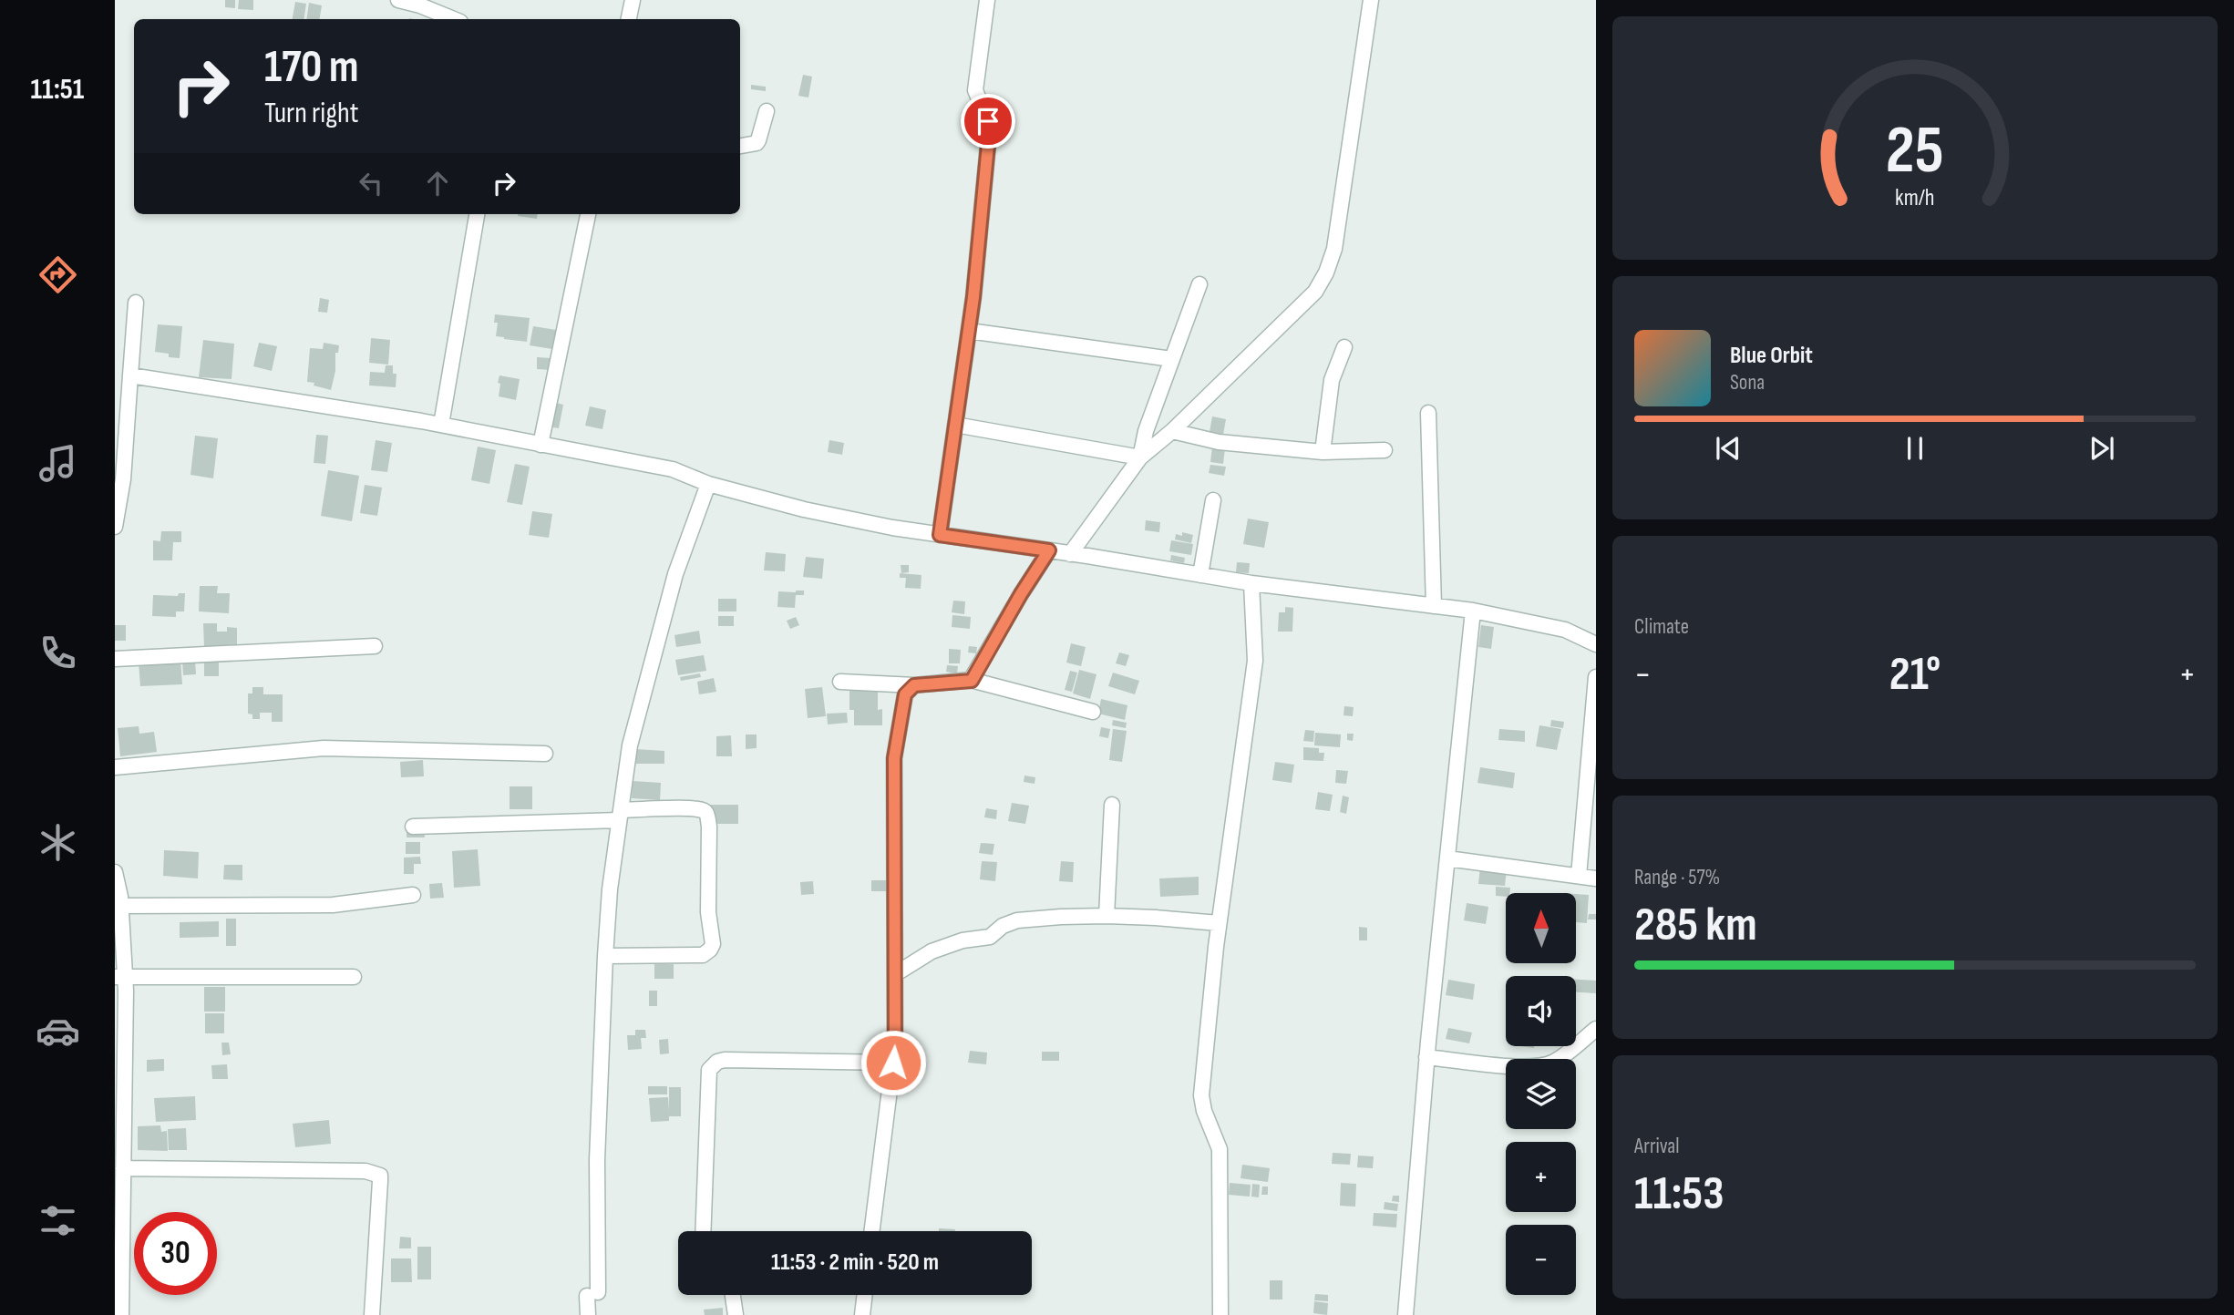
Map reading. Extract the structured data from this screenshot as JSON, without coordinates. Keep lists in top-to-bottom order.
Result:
{
  "north": "top",
  "page": {
    "tabs": "11:51",
    "turn": ["170 m", "Turn right"],
    "song": ["Blue Orbit", "Sona"],
    "tile": [
      "Climate",
      ["Range · 57%", "285 km"],
      ["Arrival", "11:53"]
    ],
    "heat": ["−", "21°", "+"],
    "map_buttons": ["+", "−"],
    "limit": "30",
    "trip": "11:53 · 2 min · 520 m",
    "gauge": ["25", "km/h"]
  }
}
